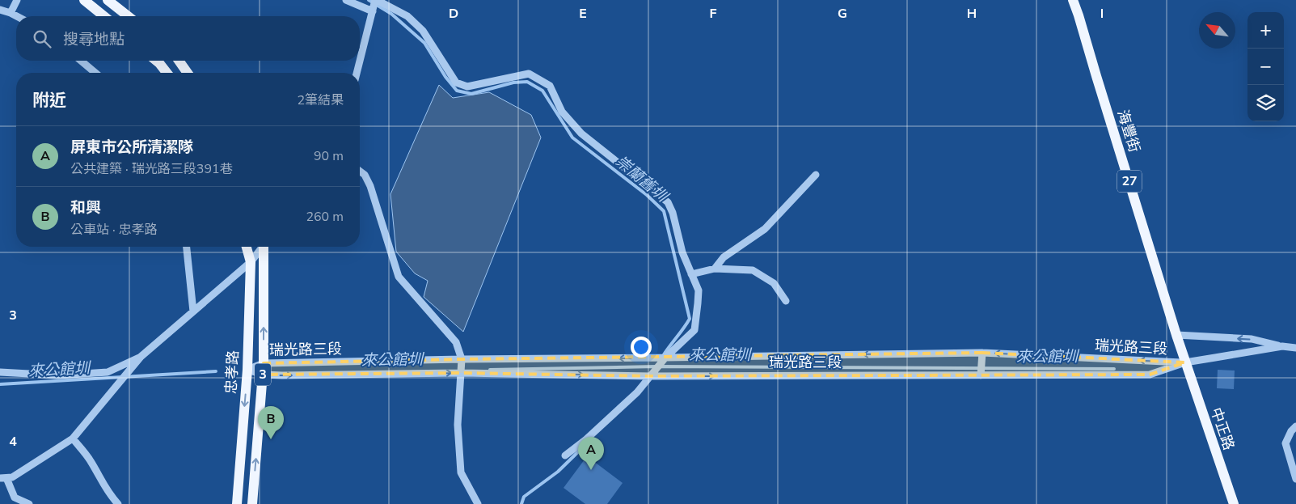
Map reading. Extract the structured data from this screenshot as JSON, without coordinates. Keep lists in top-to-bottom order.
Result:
{
  "streets": {
    "main road": [
      "海豐街",
      "27",
      "忠孝路",
      "3",
      "中正路"
    ],
    "street": ["瑞光路三段"]
  },
  "crossings": [
    ["海豐街", "瑞光路三段"],
    ["海豐街", "中正路"],
    ["瑞光路三段", "忠孝路"],
    ["瑞光路三段", "3"],
    ["瑞光路三段", "中正路"]
  ],
  "water": ["崇蘭舊圳", "來公館圳"],
  "north": "top left",
  "page": {
    "map_buttons": ["+", "−"],
    "search": "搜尋地點",
    "heading": ["附近", "2筆結果"],
    "list": [
      {
        "mark": "A",
        "name": "屏東市公所清潔隊",
        "note": "公共建築 · 瑞光路三段391巷",
        "value": "90 m"
      },
      {
        "mark": "B",
        "name": "和興",
        "note": "公車站 · 忠孝路",
        "value": "260 m"
      }
    ],
    "pins": ["B", "A"]
  },
  "grid": {
    "columns": [
      "D",
      "E",
      "F",
      "G",
      "H",
      "I"
    ],
    "rows": ["3", "4"]
  }
}
